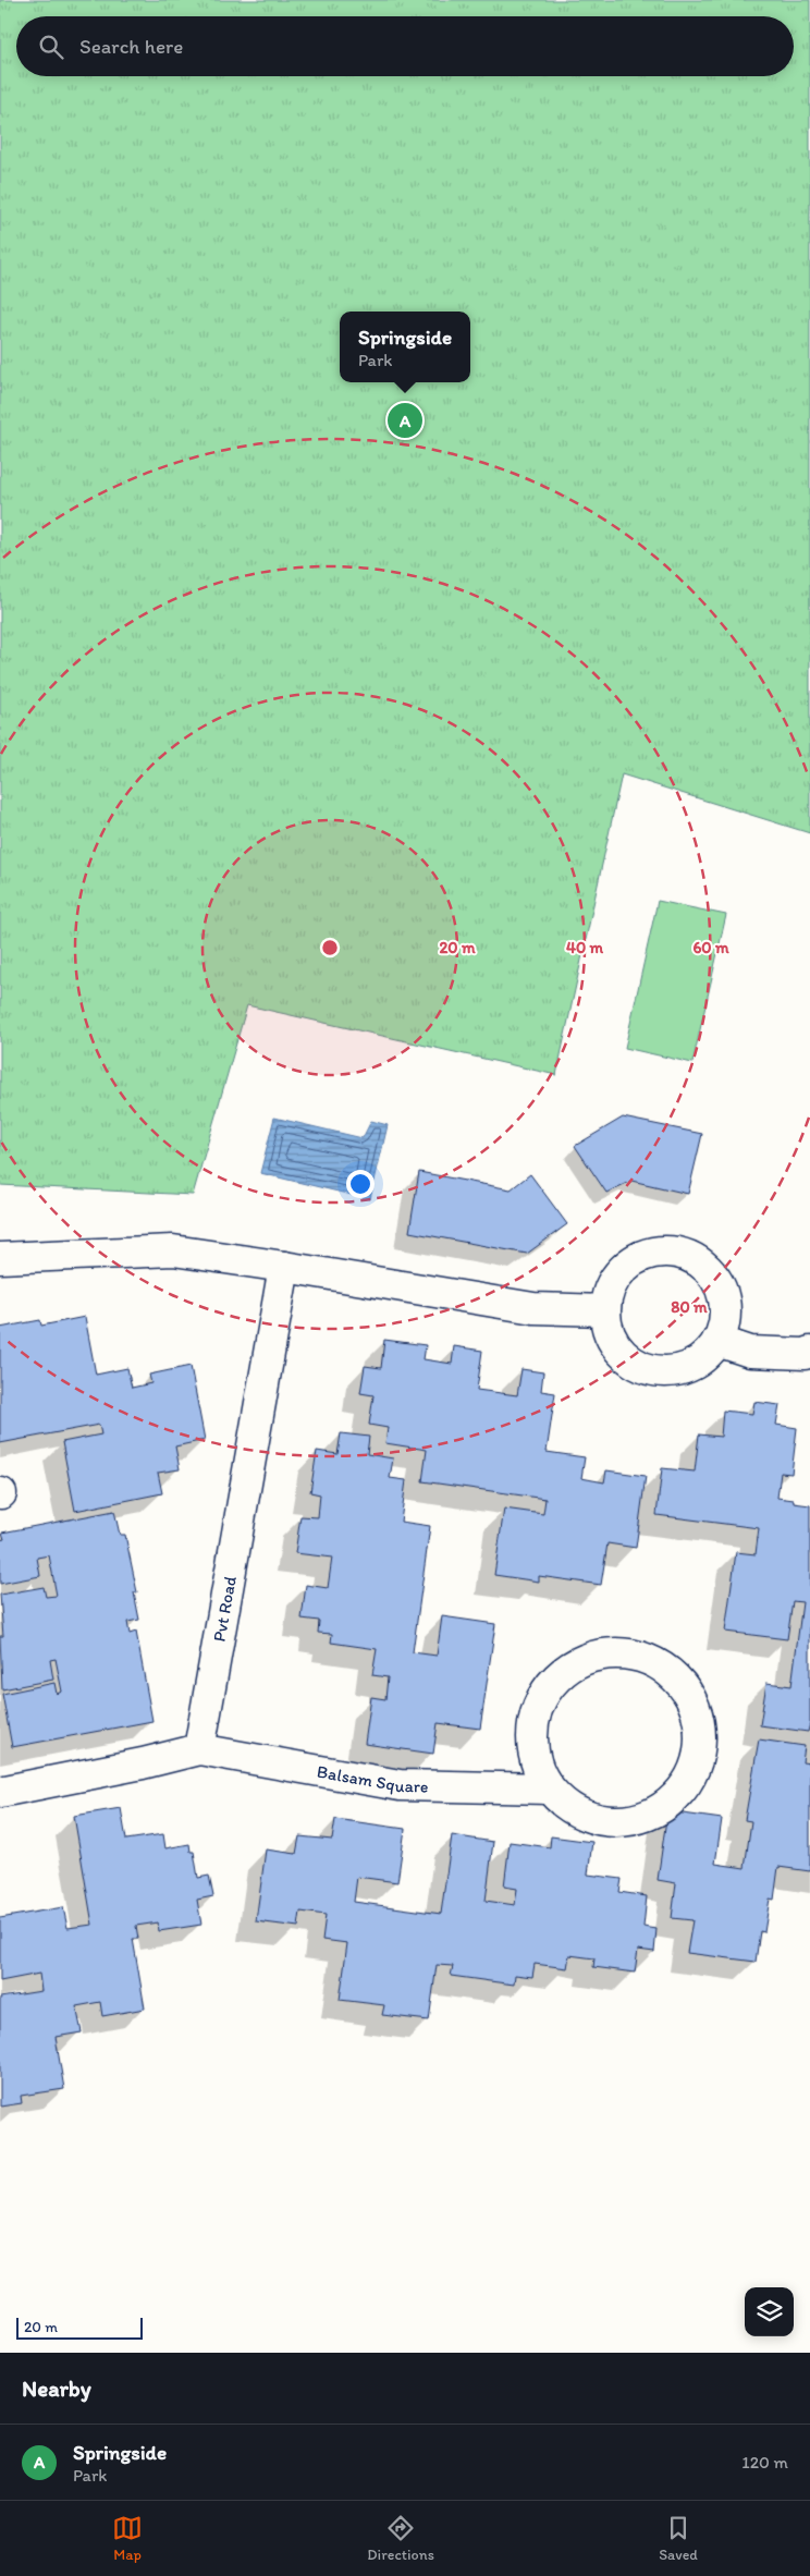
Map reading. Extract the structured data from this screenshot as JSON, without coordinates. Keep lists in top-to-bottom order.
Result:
{
  "streets": {
    "lane": ["Pvt Road", "Balsam Square"]
  },
  "crossings": [
    ["Pvt Road", "Balsam Square"]
  ],
  "scale_bar": "20 m",
  "page": {
    "search": "Search here",
    "popup": ["Springside", "Park"],
    "pins": "A",
    "scale": "20 m",
    "heading": "Nearby",
    "list": [
      {
        "mark": "A",
        "name": "Springside",
        "note": "Park",
        "value": "120 m"
      }
    ],
    "nav": ["Map", "Directions", "Saved"]
  },
  "rings": [
    "20 m",
    "40 m",
    "60 m",
    "80 m"
  ]
}
